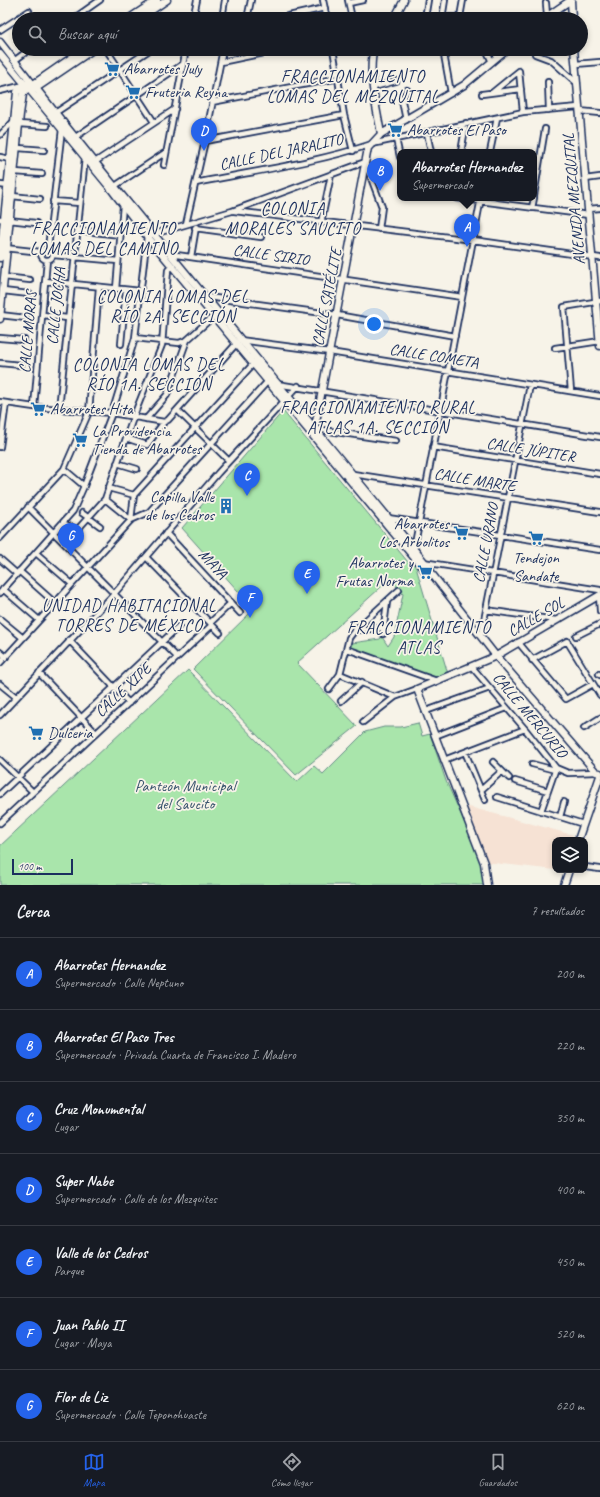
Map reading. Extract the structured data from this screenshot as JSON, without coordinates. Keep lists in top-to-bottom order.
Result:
{
  "streets": {
    "main road": ["AVENIDA MEZQUITAL", "CALLE SATÉLITE", "CALLE SOL"],
    "street": [
      "CALLE DEL JARALITO",
      "CALLE SIRIO",
      "CALLE JOCHA",
      "CALLE MORAS",
      "CALLE COMETA",
      "CALLE JÚPITER",
      "CALLE MARTE",
      "CALLE URANO",
      "MAYA",
      "CALLE XIPE",
      "CALLE MERCURIO"
    ]
  },
  "crossings": [
    ["CALLE DEL JARALITO", "AVENIDA MEZQUITAL"],
    ["CALLE DEL JARALITO", "CALLE SATÉLITE"],
    ["CALLE SIRIO", "CALLE SATÉLITE"],
    ["CALLE SATÉLITE", "CALLE COMETA"],
    ["CALLE COMETA", "CALLE URANO"],
    ["CALLE JÚPITER", "CALLE URANO"],
    ["CALLE MARTE", "CALLE URANO"],
    ["MAYA", "CALLE XIPE"],
    ["CALLE SOL", "CALLE MERCURIO"]
  ],
  "districts": [
    "FRACCIONAMIENTO LOMAS DEL MEZQUITAL",
    "COLONIA MORALES SAUCITO",
    "FRACCIONAMIENTO LOMAS DEL CAMINO",
    "COLONIA LOMAS DEL RÍO 2A. SECCIÓN",
    "COLONIA LOMAS DEL RÍO 1A. SECCIÓN",
    "FRACCIONAMIENTO RURAL ATLAS 1A. SECCIÓN",
    "UNIDAD HABITACIONAL TORRES DE MÉXICO",
    "FRACCIONAMIENTO ATLAS"
  ],
  "parks": ["Panteón Municipal del Saucito"],
  "places": {
    "supermarket": [
      "Abarrotes July",
      "Fruteria Reyna",
      "Abarrotes El Paso",
      "Abarrotes Hita",
      "La Providencia Tienda de Abarrotes",
      "Abarrotes Los Arbolitos",
      "Tendejon Sandate",
      "Abarrotes y Frutas Norma",
      "Dulceria"
    ],
    "building": ["Capilla Valle de los Cedros"]
  },
  "scale_bar": "100 m",
  "page": {
    "search": "Buscar aquí",
    "pins": [
      "D",
      "B",
      "A",
      "C",
      "G",
      "E",
      "F"
    ],
    "popup": ["Abarrotes Hernandez", "Supermercado"],
    "scale": "100 m",
    "heading": ["Cerca", "7 resultados"],
    "list": [
      {
        "mark": "A",
        "name": "Abarrotes Hernandez",
        "note": "Supermercado · Calle Neptuno",
        "value": "200 m"
      },
      {
        "mark": "B",
        "name": "Abarrotes El Paso Tres",
        "note": "Supermercado · Privada Cuarta de Francisco I. Madero",
        "value": "220 m"
      },
      {
        "mark": "C",
        "name": "Cruz Monumental",
        "note": "Lugar",
        "value": "350 m"
      },
      {
        "mark": "D",
        "name": "Super Nabe",
        "note": "Supermercado · Calle de los Mezquites",
        "value": "400 m"
      },
      {
        "mark": "E",
        "name": "Valle de los Cedros",
        "note": "Parque",
        "value": "450 m"
      },
      {
        "mark": "F",
        "name": "Juan Pablo II",
        "note": "Lugar · Maya",
        "value": "520 m"
      },
      {
        "mark": "G",
        "name": "Flor de Liz",
        "note": "Supermercado · Calle Teponohuaste",
        "value": "620 m"
      }
    ],
    "nav": ["Mapa", "Cómo llegar", "Guardados"]
  }
}
